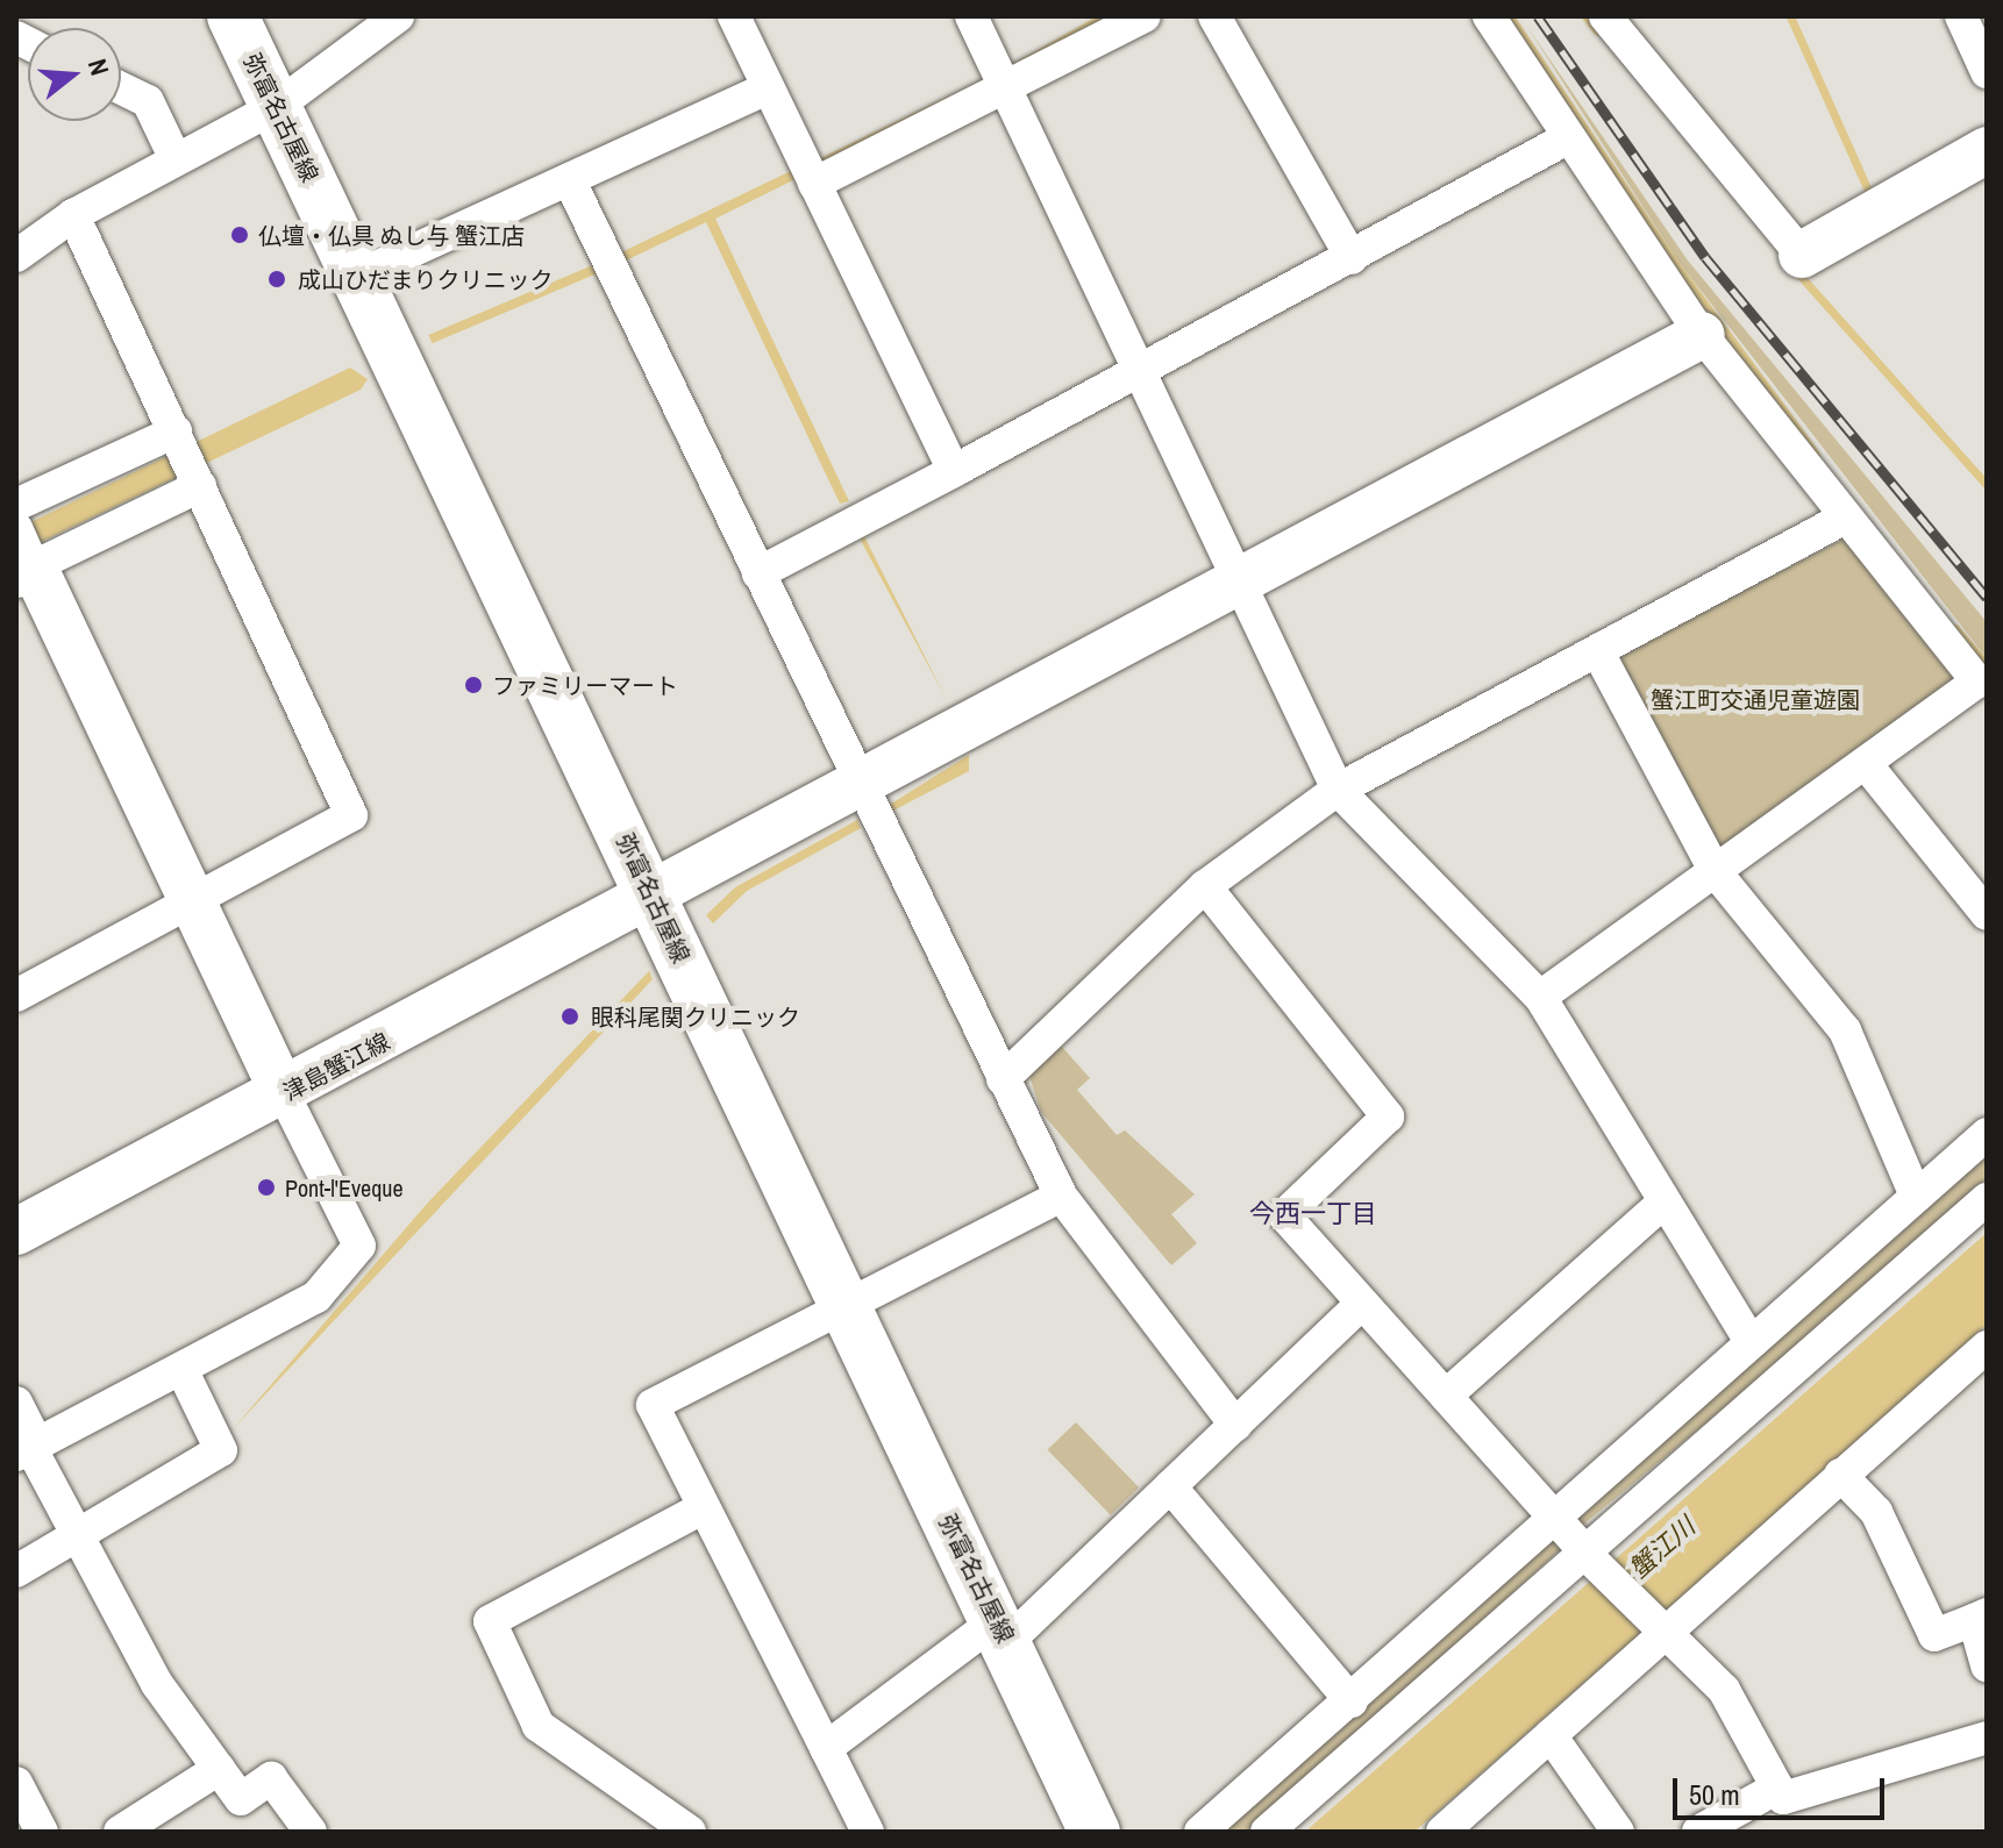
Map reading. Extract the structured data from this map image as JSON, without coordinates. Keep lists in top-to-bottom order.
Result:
{
  "streets": {
    "main road": ["弥富名古屋線"],
    "street": ["津島蟹江線"]
  },
  "crossings": [
    ["弥富名古屋線", "津島蟹江線"]
  ],
  "districts": ["今西一丁目"],
  "water": ["蟹江川"],
  "parks": ["蟹江町交通児童遊園"],
  "places": [
    "仏壇・仏具 ぬし与 蟹江店",
    "成山ひだまりクリニック",
    "ファミリーマート",
    "眼科尾関クリニック",
    "Pont-l'Eveque"
  ],
  "scale_bar": "50 m",
  "north": "right"
}
